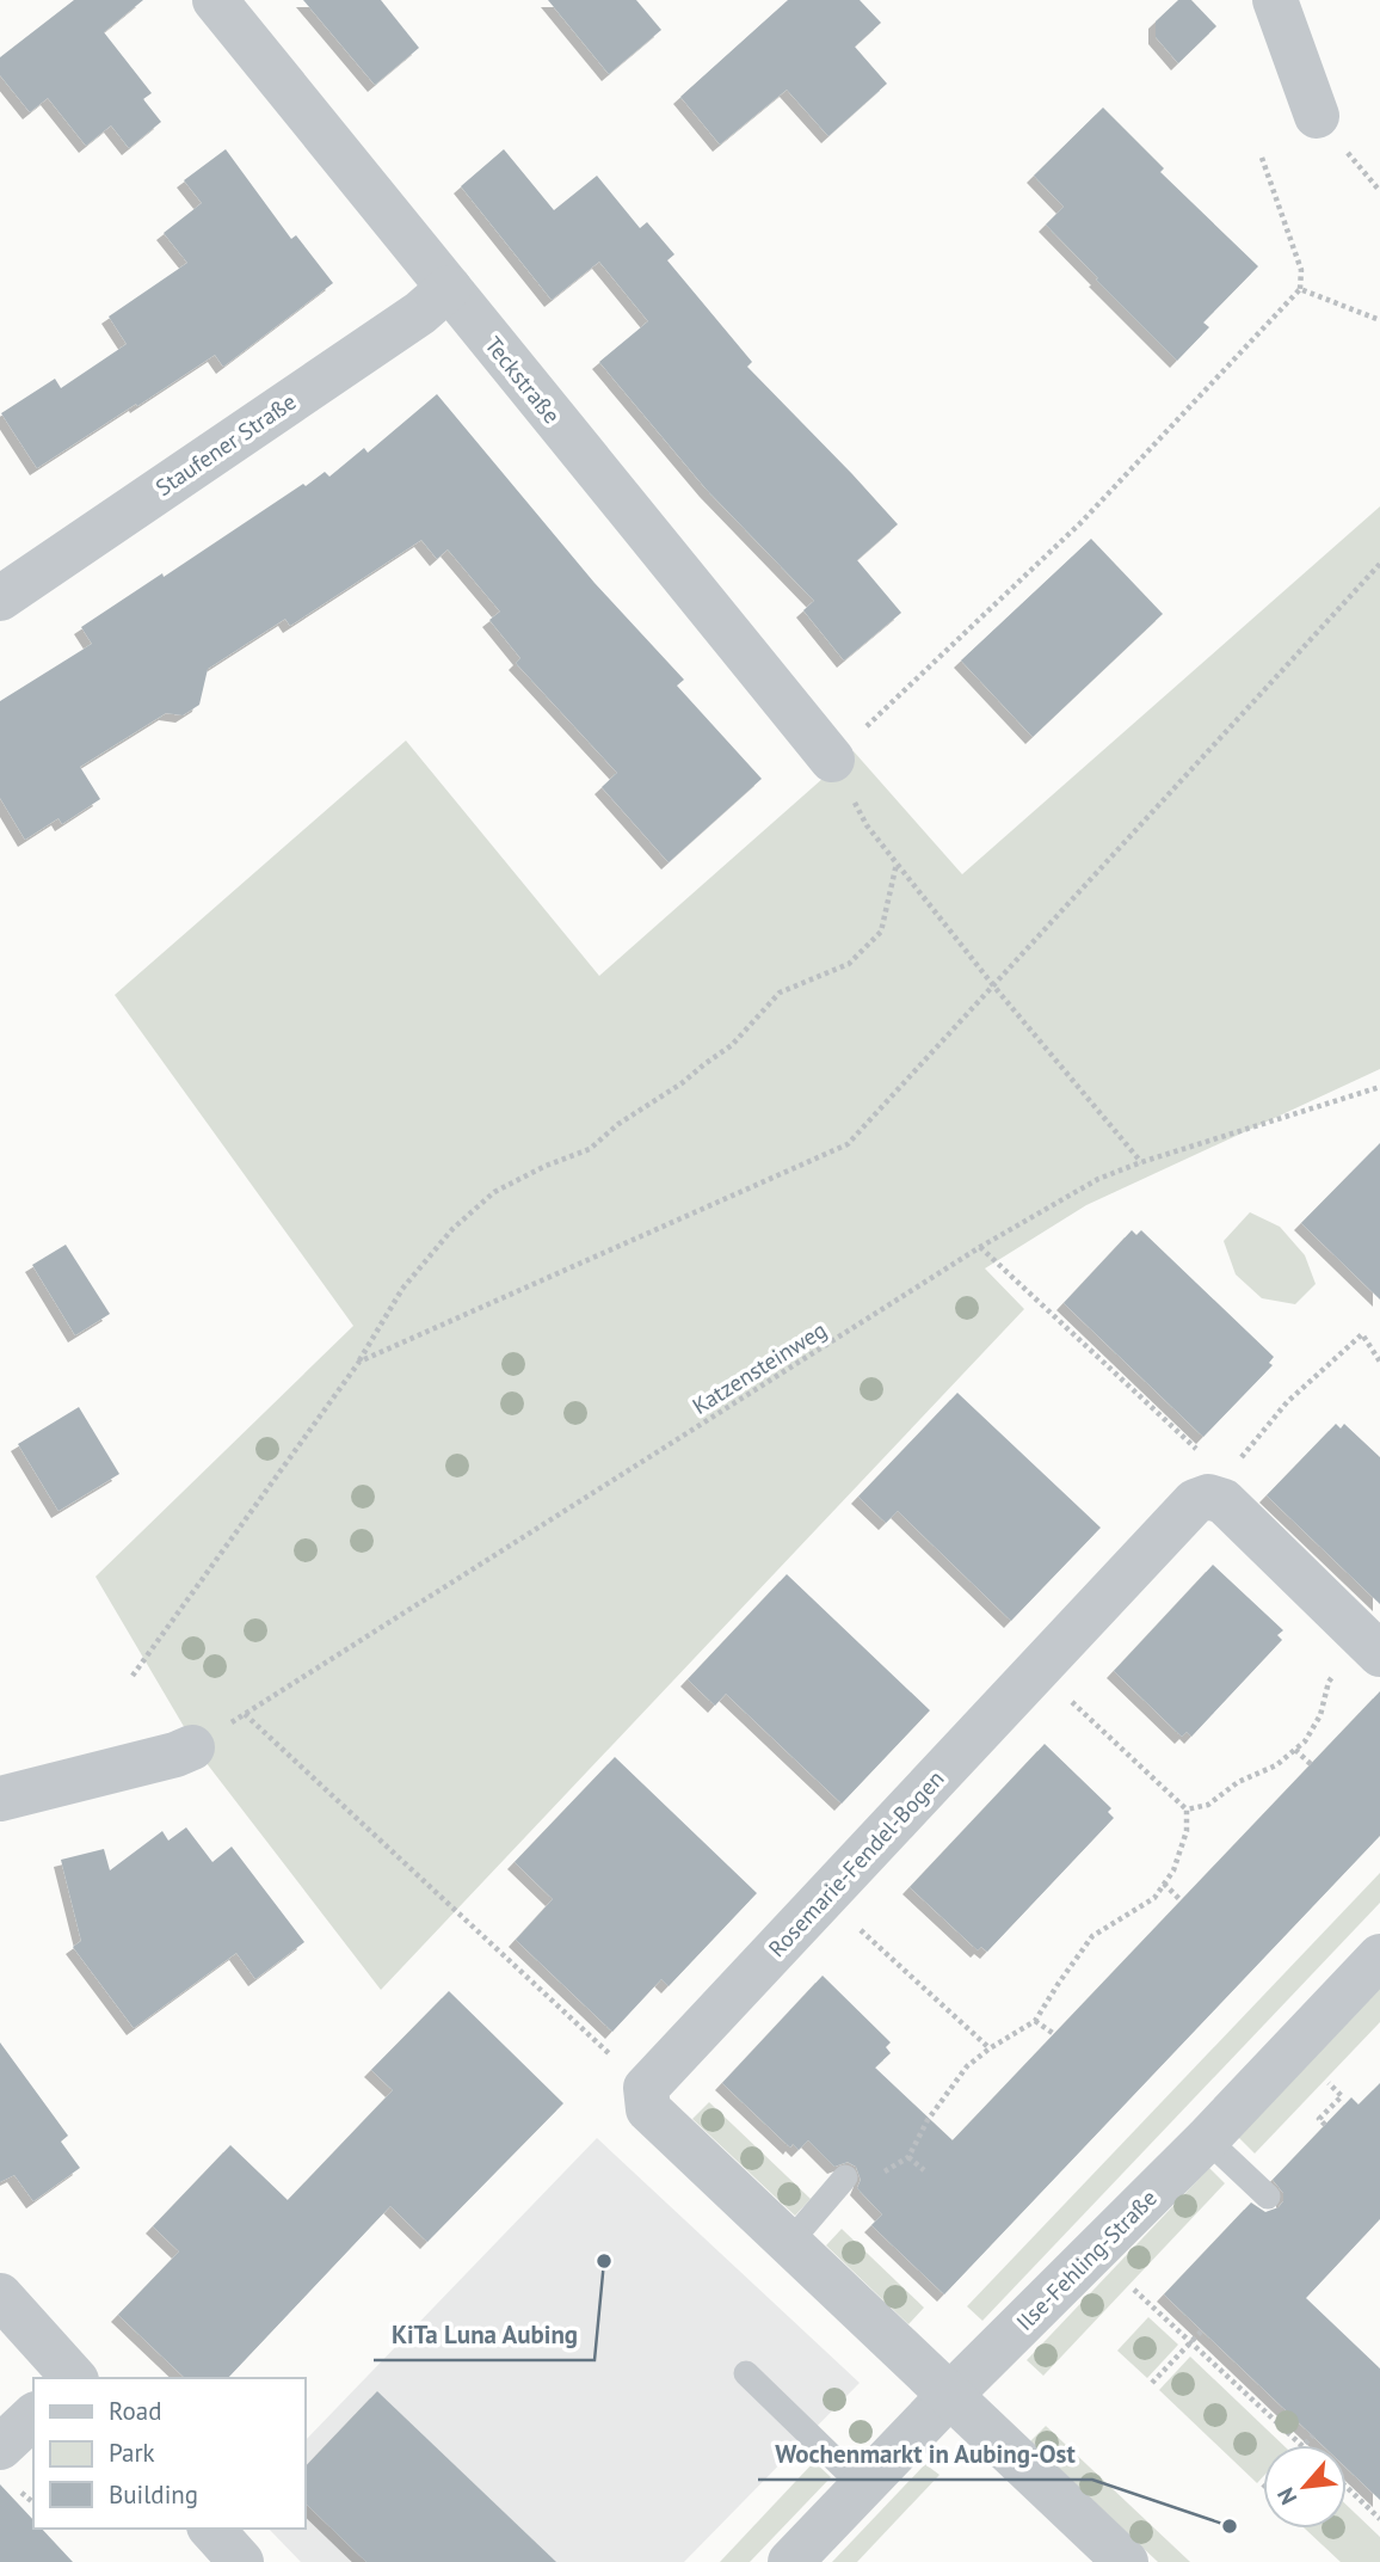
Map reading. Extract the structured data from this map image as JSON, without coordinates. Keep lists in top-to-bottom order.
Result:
{
  "streets": {
    "street": [
      "Teckstraße",
      "Staufener Straße",
      "Rosemarie-Fendel-Bogen",
      "Ilse-Fehling-Straße"
    ],
    "path": ["Katzensteinweg"]
  },
  "crossings": [
    ["Teckstraße", "Staufener Straße"]
  ],
  "places": ["KiTa Luna Aubing", "Wochenmarkt in Aubing-Ost"],
  "legend": ["Road", "Park", "Building"],
  "north": "bottom left"
}
